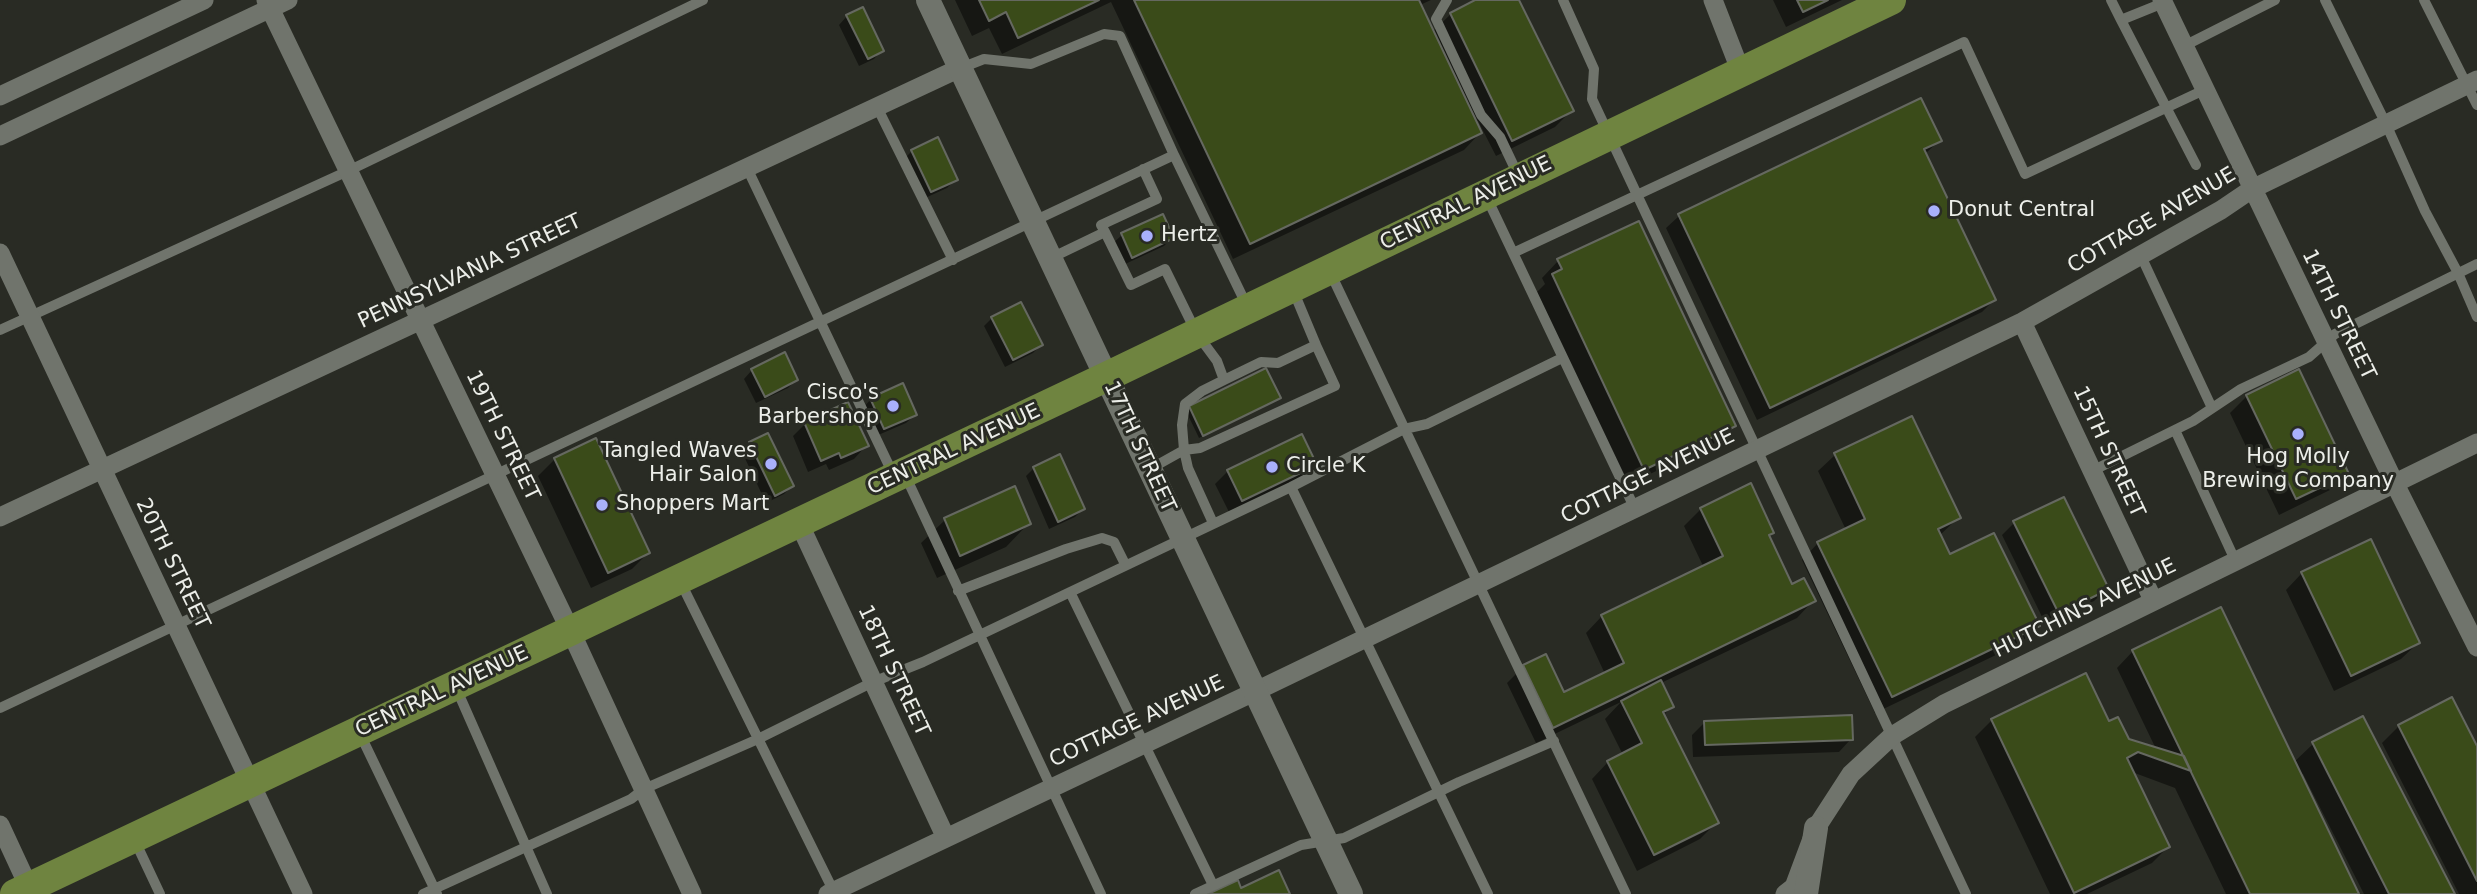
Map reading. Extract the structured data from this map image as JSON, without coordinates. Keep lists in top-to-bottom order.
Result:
{
  "streets": {
    "main road": ["CENTRAL AVENUE"],
    "street": [
      "COTTAGE AVENUE",
      "PENNSYLVANIA STREET",
      "14TH STREET",
      "19TH STREET",
      "17TH STREET",
      "15TH STREET",
      "20TH STREET",
      "HUTCHINS AVENUE",
      "18TH STREET"
    ]
  },
  "crossings": [
    ["CENTRAL AVENUE", "19TH STREET"],
    ["CENTRAL AVENUE", "17TH STREET"],
    ["CENTRAL AVENUE", "20TH STREET"],
    ["CENTRAL AVENUE", "18TH STREET"],
    ["COTTAGE AVENUE", "14TH STREET"],
    ["COTTAGE AVENUE", "17TH STREET"],
    ["COTTAGE AVENUE", "15TH STREET"],
    ["COTTAGE AVENUE", "18TH STREET"],
    ["PENNSYLVANIA STREET", "19TH STREET"],
    ["PENNSYLVANIA STREET", "17TH STREET"],
    ["PENNSYLVANIA STREET", "20TH STREET"],
    ["14TH STREET", "HUTCHINS AVENUE"],
    ["15TH STREET", "HUTCHINS AVENUE"]
  ],
  "places": [
    "Donut Central",
    "Hertz",
    "Cisco's Barbershop",
    "Hog Molly Brewing Company",
    "Tangled Waves Hair Salon",
    "Circle K",
    "Shoppers Mart"
  ]
}
